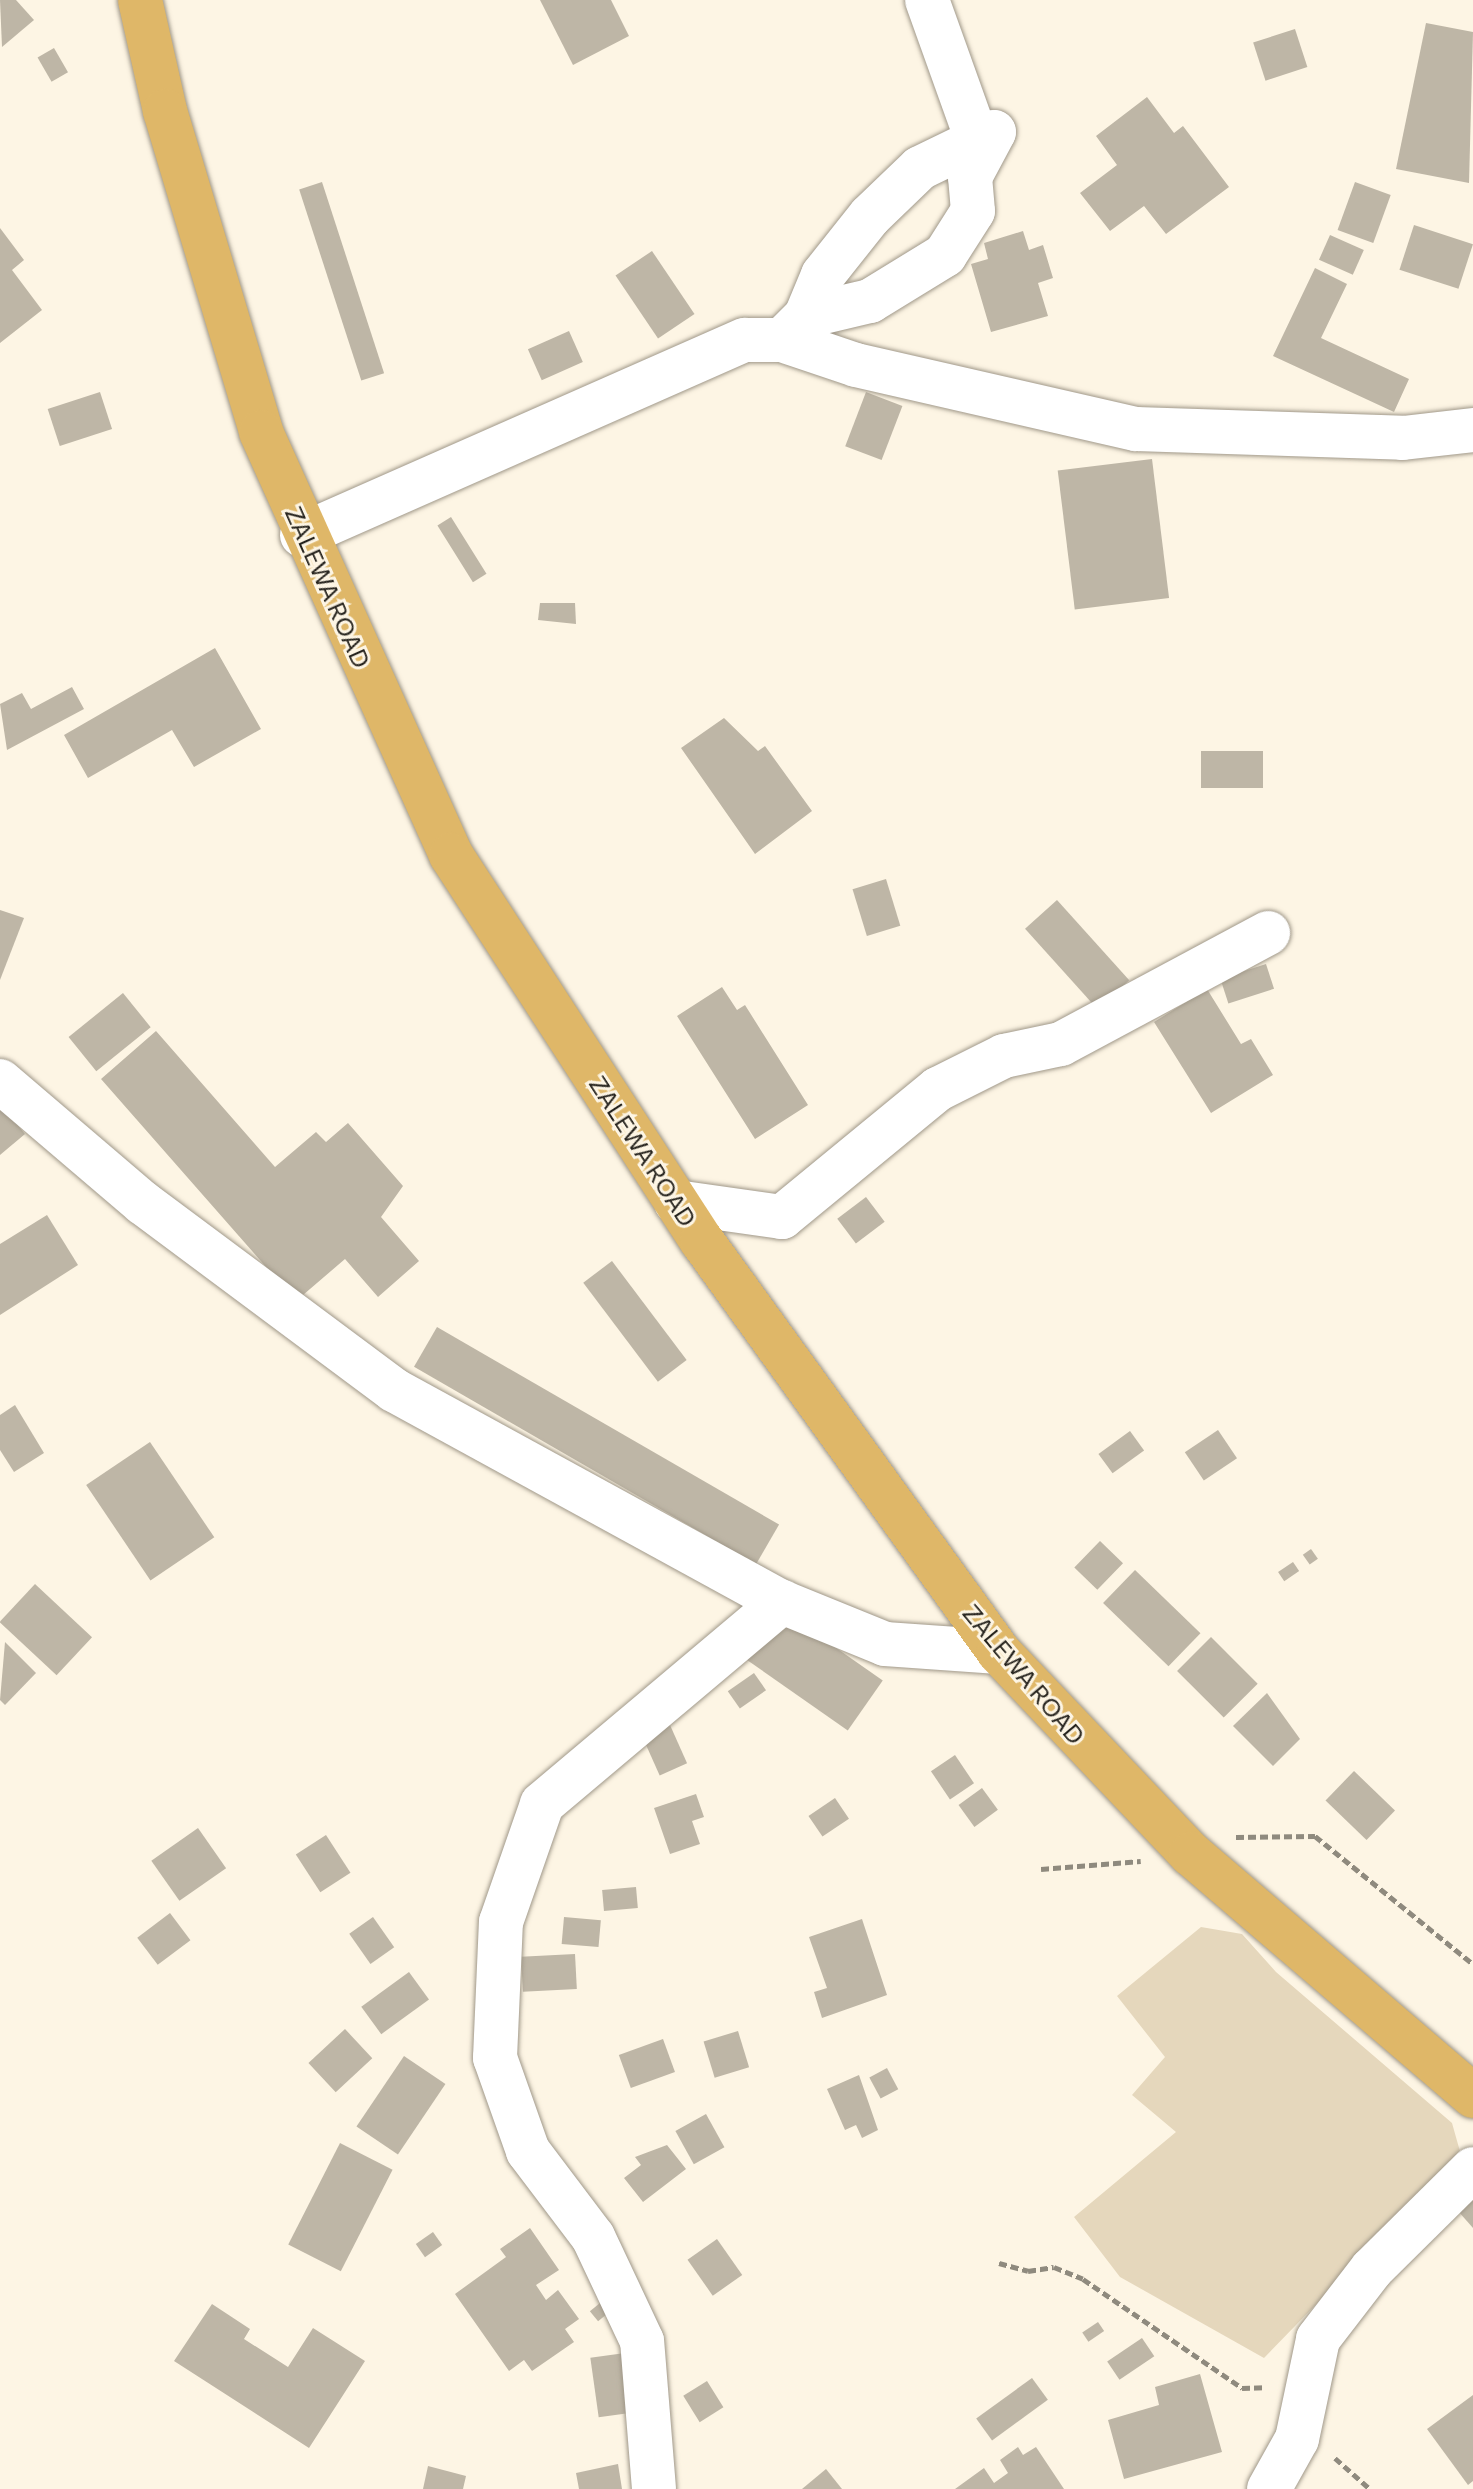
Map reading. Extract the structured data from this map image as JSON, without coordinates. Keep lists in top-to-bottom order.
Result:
{
  "streets": {
    "highway": ["ZALEWA ROAD"]
  }
}
